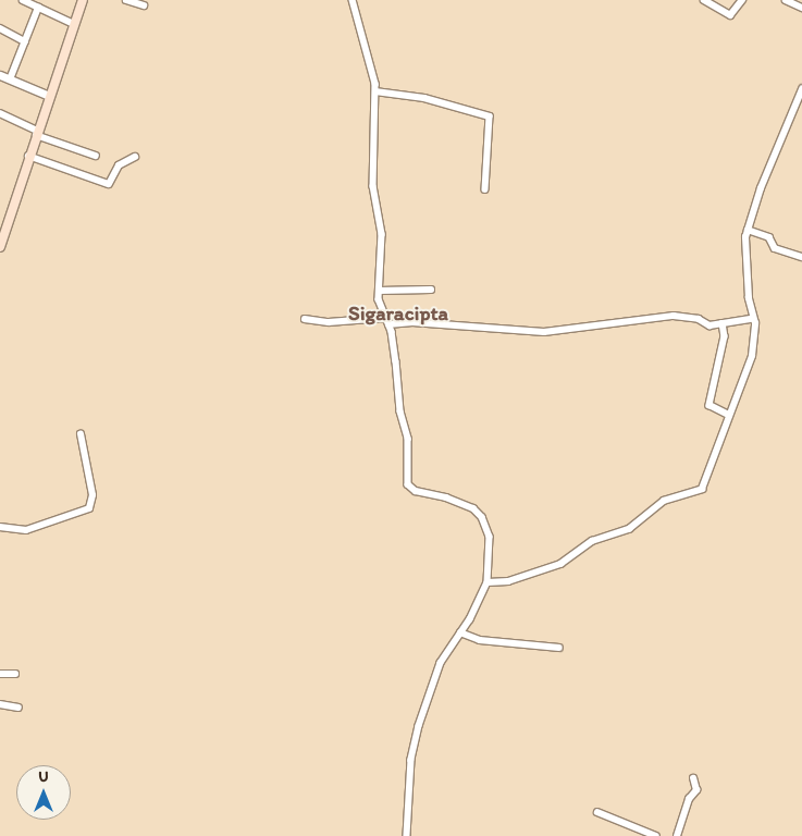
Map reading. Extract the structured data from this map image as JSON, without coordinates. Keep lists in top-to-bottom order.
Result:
{
  "districts": ["Sigaracipta"],
  "north": "top"
}
